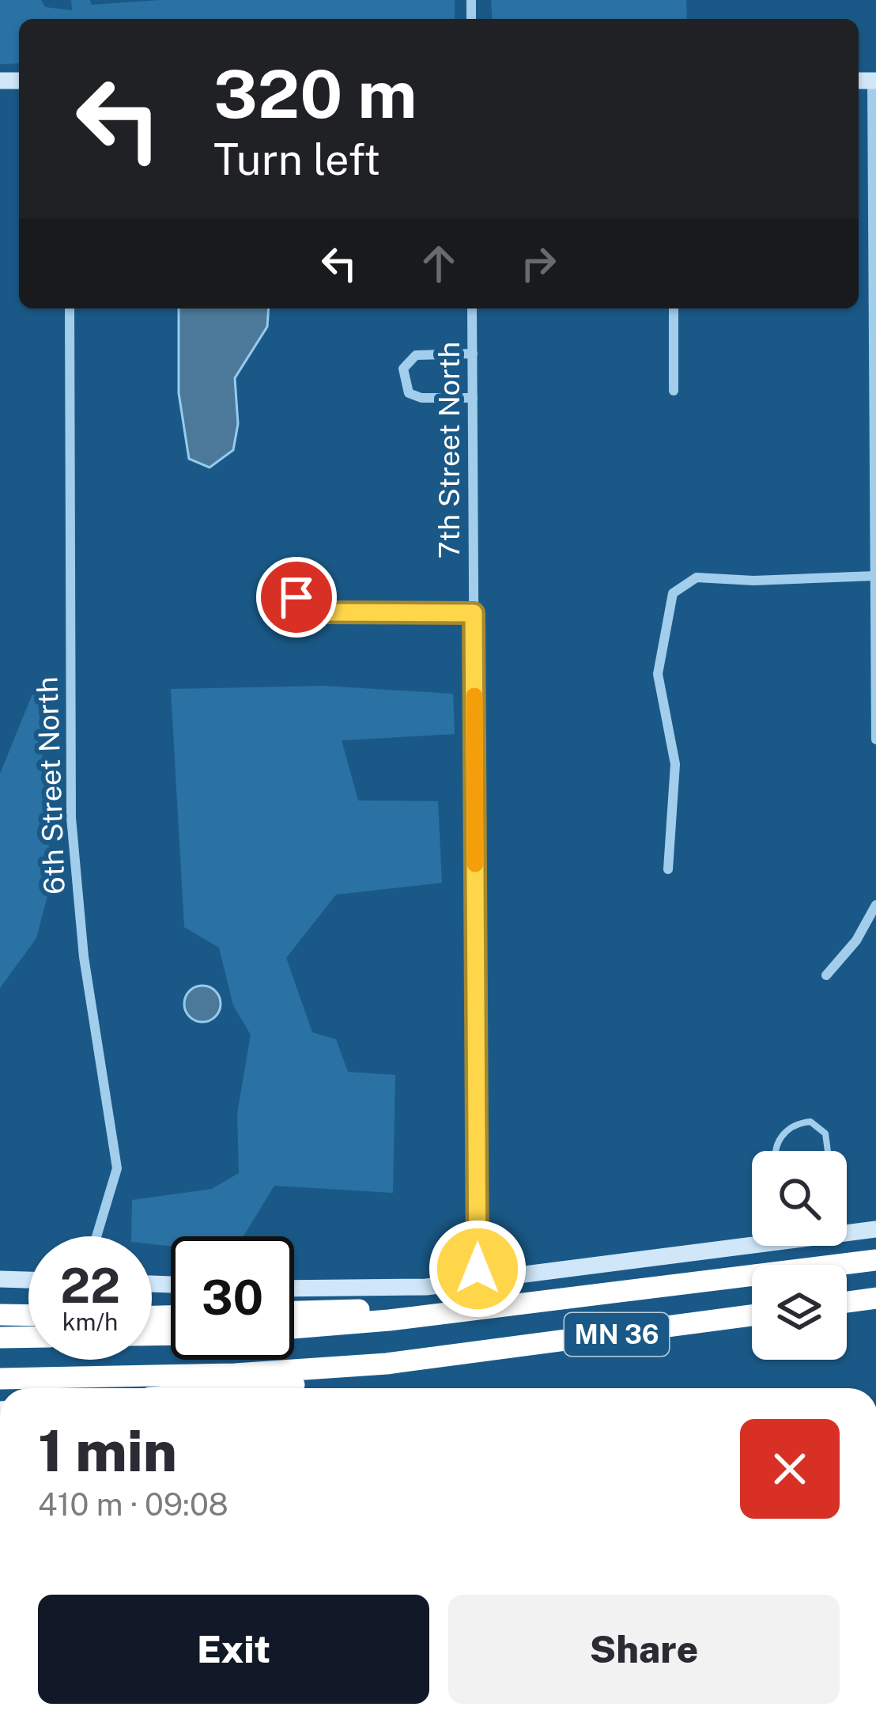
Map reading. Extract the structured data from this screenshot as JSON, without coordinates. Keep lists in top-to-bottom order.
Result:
{
  "streets": {
    "highway": ["MN 36"],
    "street": ["7th Street North", "6th Street North"]
  },
  "page": {
    "turn": ["320 m", "Turn left"],
    "speed": "22 km/h",
    "limit": "30",
    "heading": ["1 min", "410 m · 09:08"],
    "buttons": ["Exit", "Share"]
  }
}
